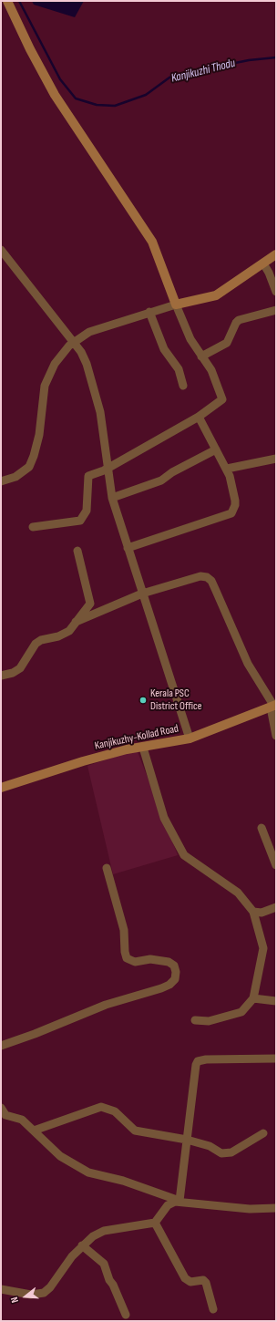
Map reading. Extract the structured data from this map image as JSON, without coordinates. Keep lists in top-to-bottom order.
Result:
{
  "streets": {
    "street": ["Kanjikuzhy-Kollad Road"]
  },
  "water": ["Kanjikuzhi Thodu"],
  "places": ["Kerala PSC District Office"],
  "north": "left"
}
